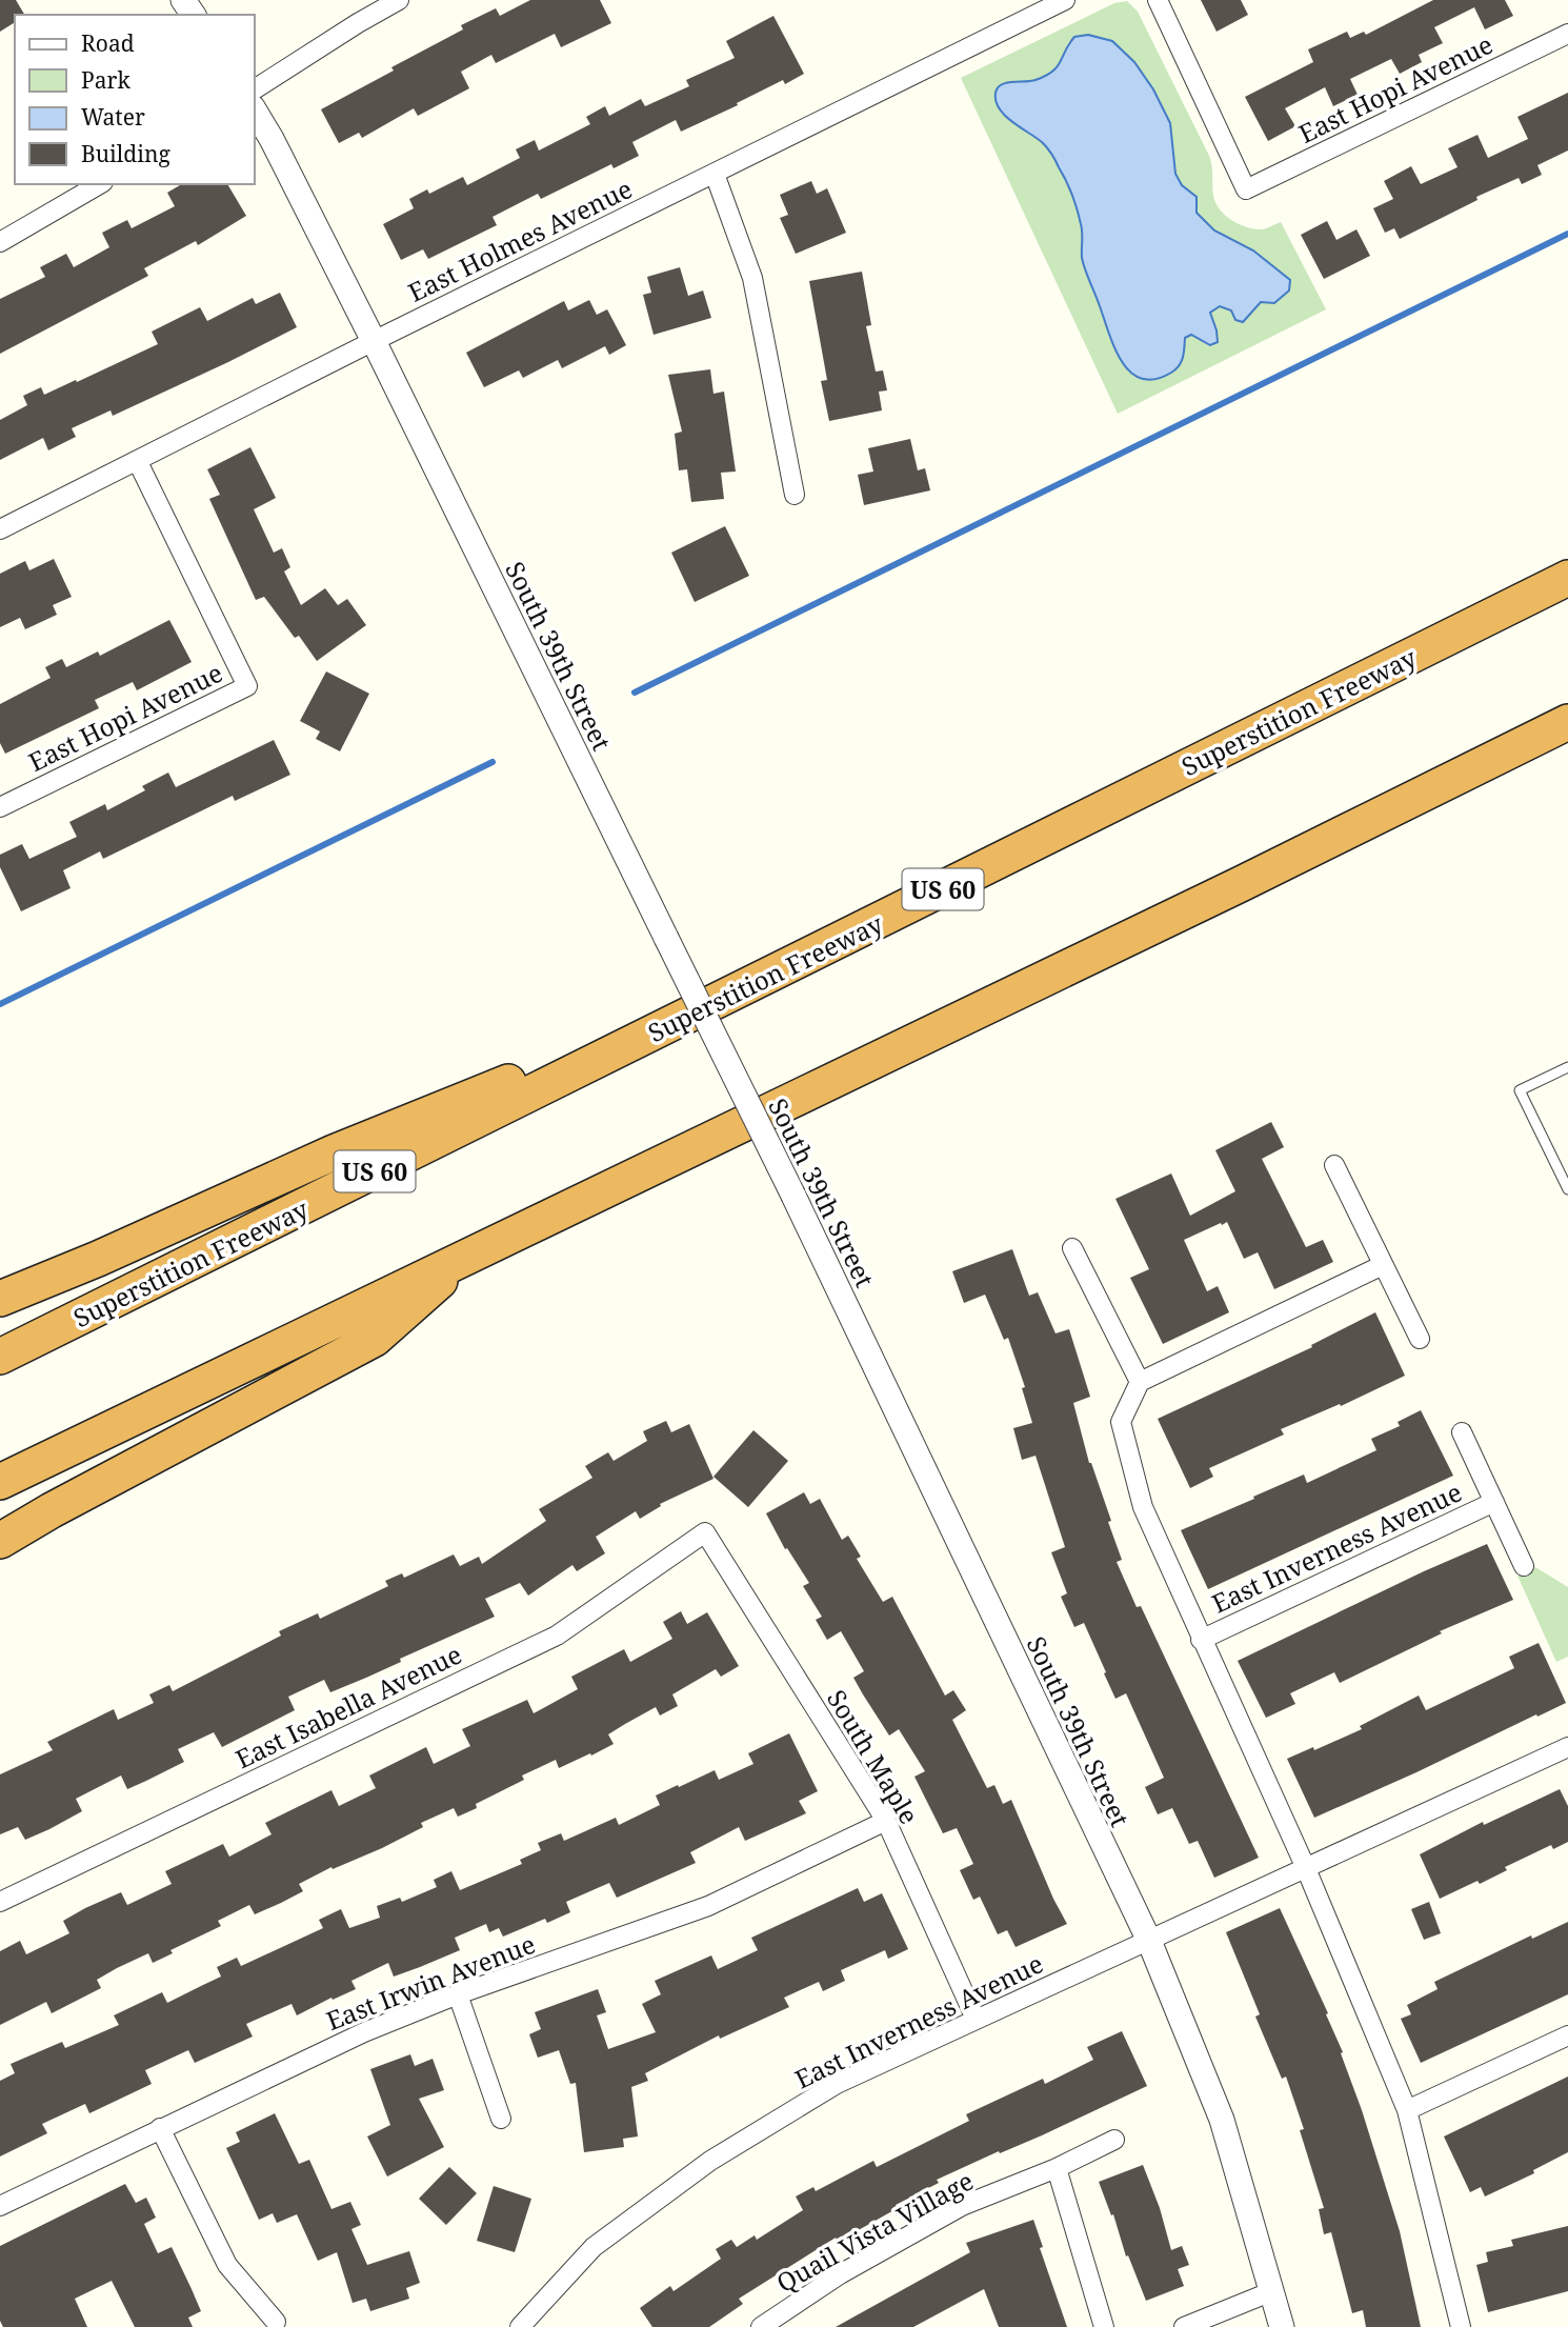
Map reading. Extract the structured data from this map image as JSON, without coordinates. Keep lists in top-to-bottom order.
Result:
{
  "streets": {
    "highway": ["Superstition Freeway", "US 60"],
    "street": [
      "East Hopi Avenue",
      "East Holmes Avenue",
      "South 39th Street",
      "East Inverness Avenue",
      "East Isabella Avenue",
      "South Maple",
      "East Irwin Avenue",
      "Quail Vista Village"
    ]
  },
  "crossings": [
    ["East Hopi Avenue", "East Holmes Avenue"],
    ["East Holmes Avenue", "South 39th Street"],
    ["South 39th Street", "East Inverness Avenue"],
    ["East Inverness Avenue", "South Maple"],
    ["East Isabella Avenue", "South Maple"],
    ["South Maple", "East Irwin Avenue"]
  ],
  "legend": [
    "Road",
    "Park",
    "Water",
    "Building"
  ]
}
